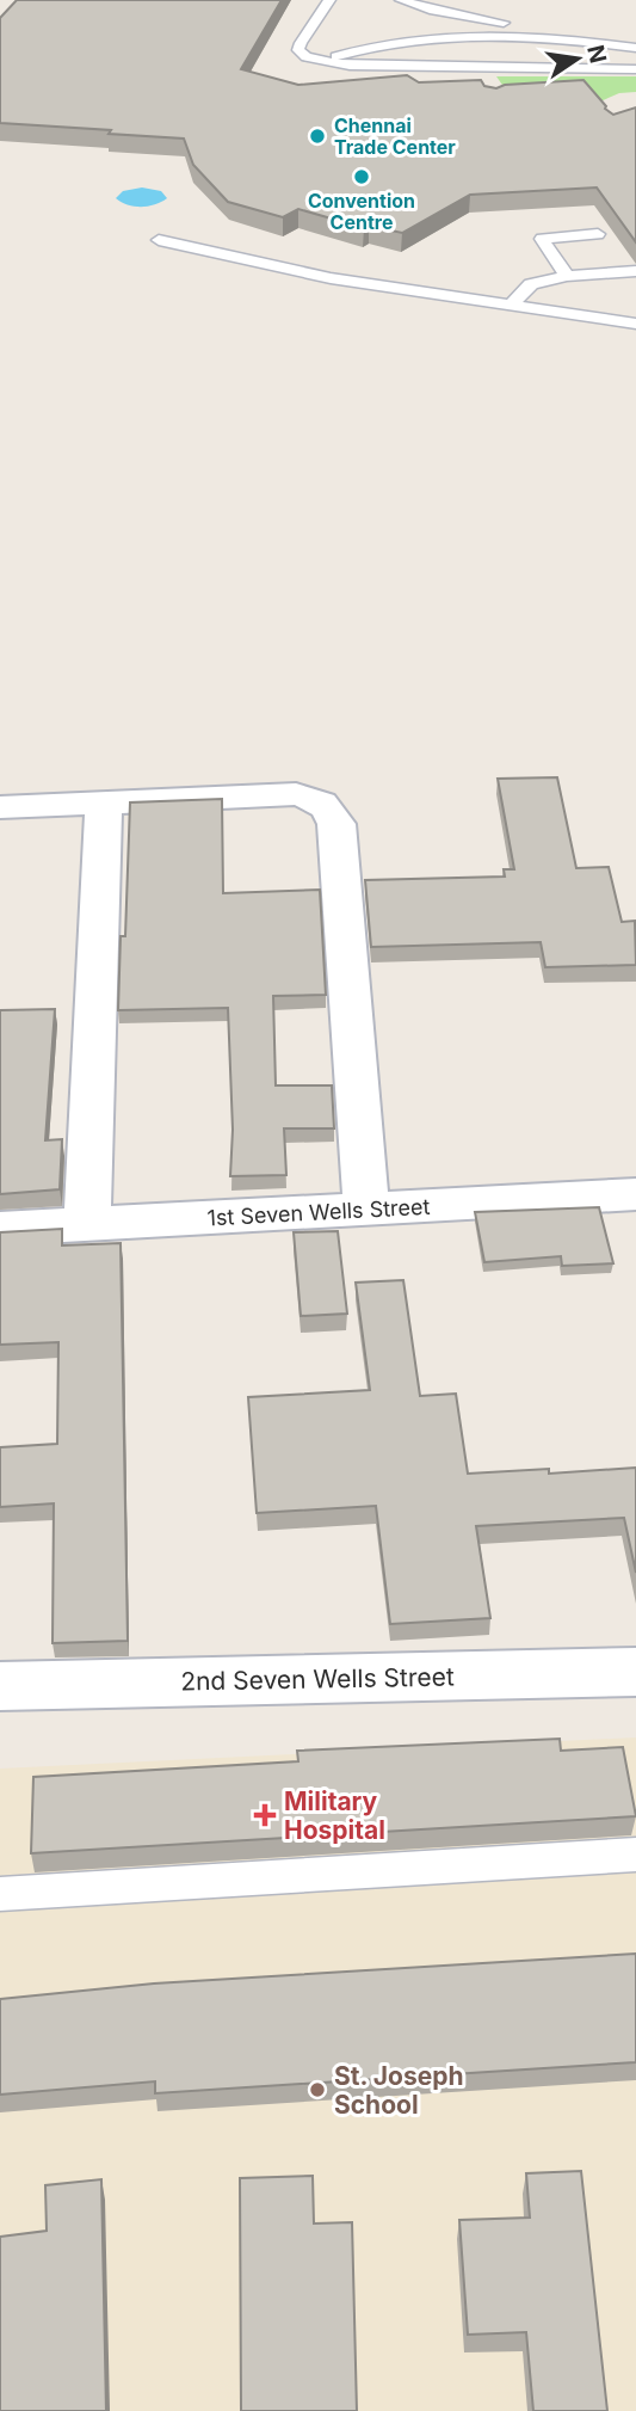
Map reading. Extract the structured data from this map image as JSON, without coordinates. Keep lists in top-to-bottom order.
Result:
{
  "streets": {
    "street": ["1st Seven Wells Street", "2nd Seven Wells Street"]
  },
  "places": {
    "other": ["Chennai Trade Center", "Convention Centre", "St. Joseph School"],
    "health": ["Military Hospital"]
  },
  "north": "right"
}
